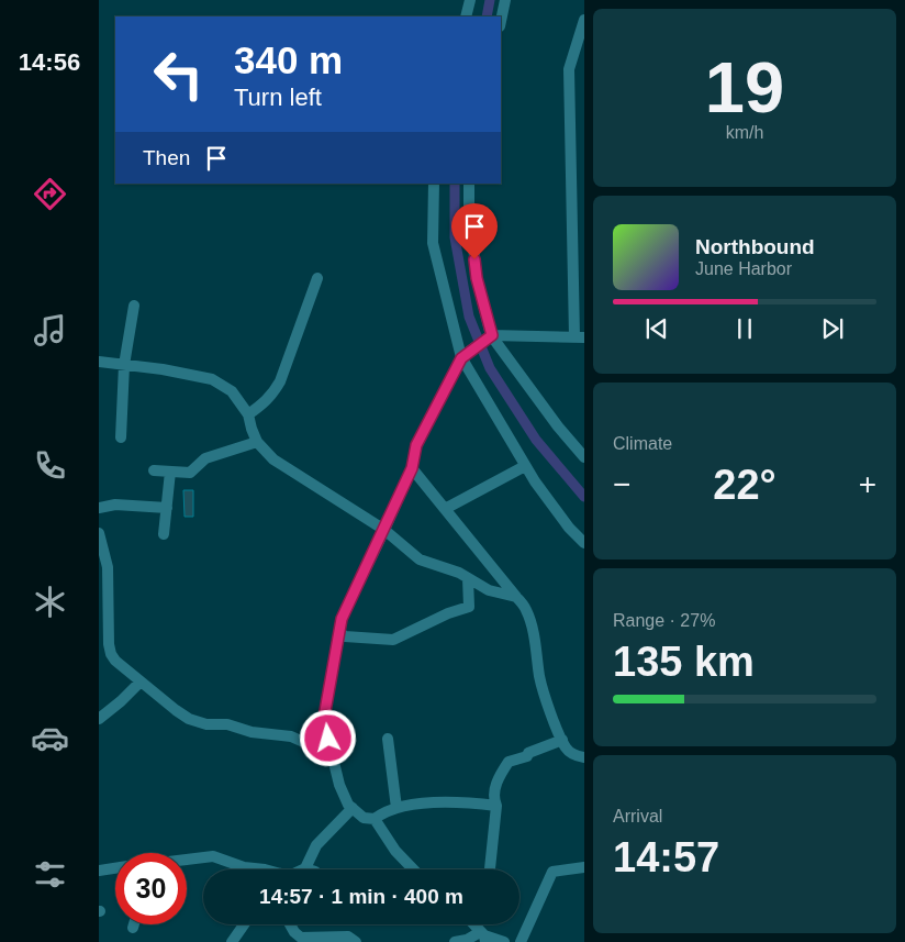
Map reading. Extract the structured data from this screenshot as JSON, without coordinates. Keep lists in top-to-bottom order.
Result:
{
  "page": {
    "tabs": "14:56",
    "tile": [
      ["19", "km/h"],
      "Climate",
      ["Range · 27%", "135 km"],
      ["Arrival", "14:57"]
    ],
    "turn": ["340 m", "Turn left"],
    "then": "Then",
    "song": ["Northbound", "June Harbor"],
    "heat": ["−", "22°", "+"],
    "limit": "30",
    "trip": "14:57 · 1 min · 400 m"
  }
}
